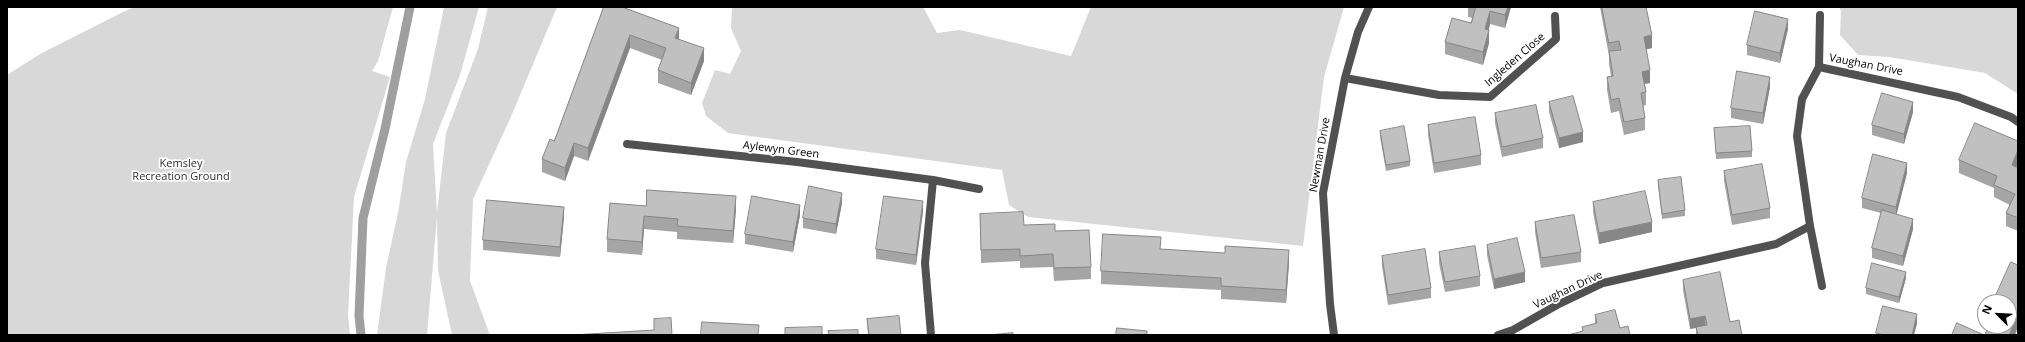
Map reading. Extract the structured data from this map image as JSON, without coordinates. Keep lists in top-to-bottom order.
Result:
{
  "streets": {
    "street": [
      "Ingleden Close",
      "Vaughan Drive",
      "Aylewyn Green",
      "Newman Drive"
    ]
  },
  "crossings": [
    ["Ingleden Close", "Newman Drive"]
  ],
  "parks": ["Kemsley Recreation Ground"],
  "north": "top left"
}
